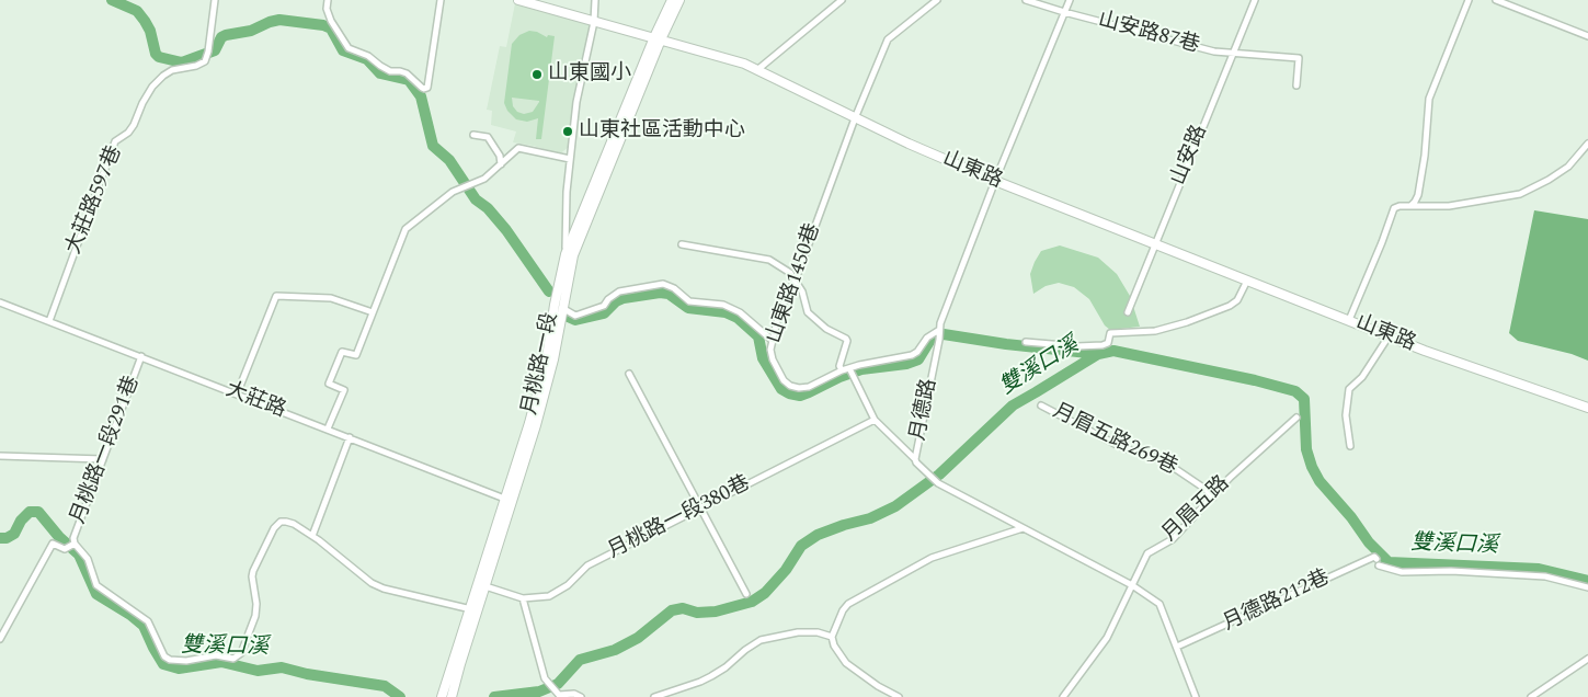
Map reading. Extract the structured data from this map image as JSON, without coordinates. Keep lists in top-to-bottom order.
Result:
{
  "streets": {
    "street": [
      "山安路87巷",
      "山安路",
      "山東路",
      "大莊路597巷",
      "山東路1450巷",
      "月桃路一段",
      "大莊路",
      "月德路",
      "月眉五路269巷",
      "月桃路一段291巷",
      "月眉五路",
      "月桃路一段380巷",
      "月德路212巷"
    ]
  },
  "crossings": [
    ["山安路87巷", "山安路"],
    ["山安路87巷", "月德路"],
    ["山安路", "山東路"],
    ["山東路", "山東路1450巷"],
    ["山東路", "月桃路一段"],
    ["山東路", "月德路"],
    ["大莊路597巷", "大莊路"],
    ["山東路1450巷", "月德路"],
    ["月桃路一段", "大莊路"],
    ["月桃路一段", "月桃路一段291巷"],
    ["月桃路一段", "月桃路一段380巷"],
    ["大莊路", "月桃路一段291巷"],
    ["月德路", "月眉五路"],
    ["月德路", "月德路212巷"],
    ["月眉五路269巷", "月眉五路"]
  ],
  "water": ["雙溪口溪"],
  "places": ["山東國小", "山東社區活動中心"]
}
